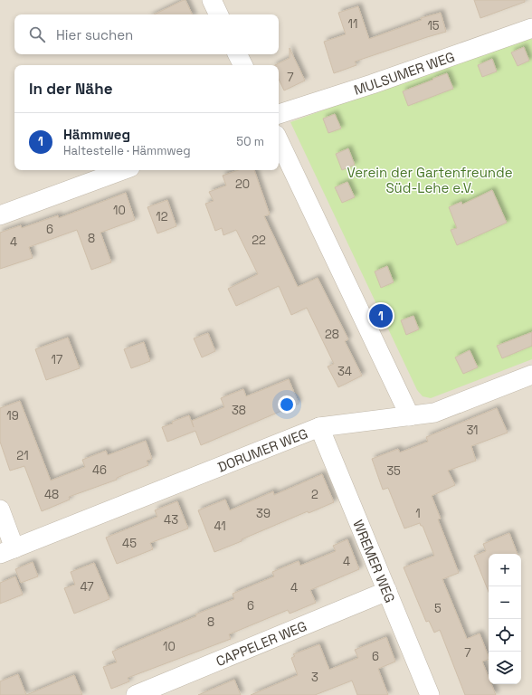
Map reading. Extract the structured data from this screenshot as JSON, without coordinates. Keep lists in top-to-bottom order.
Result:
{
  "streets": {
    "street": [
      "MULSUMER WEG",
      "DORUMER WEG",
      "WREMER WEG",
      "CAPPELER WEG"
    ]
  },
  "crossings": [
    ["DORUMER WEG", "WREMER WEG"],
    ["WREMER WEG", "CAPPELER WEG"]
  ],
  "parks": ["Verein der Gartenfreunde Süd-Lehe e.V."],
  "house_numbers": [
    "11",
    "15",
    "7",
    "20",
    "10",
    "12",
    "6",
    "8",
    "22",
    "4",
    "28",
    "17",
    "34",
    "38",
    "19",
    "31",
    "21",
    "46",
    "35",
    "48",
    "2",
    "39",
    "1",
    "43",
    "41",
    "45",
    "4",
    "47",
    "4",
    "6",
    "5",
    "8",
    "10",
    "7",
    "6",
    "3"
  ],
  "page": {
    "search": "Hier suchen",
    "heading": "In der Nähe",
    "list": [
      {
        "mark": "1",
        "name": "Hämmweg",
        "note": "Haltestelle · Hämmweg",
        "value": "50 m"
      }
    ],
    "pins": "1",
    "map_buttons": ["+", "−"]
  }
}
